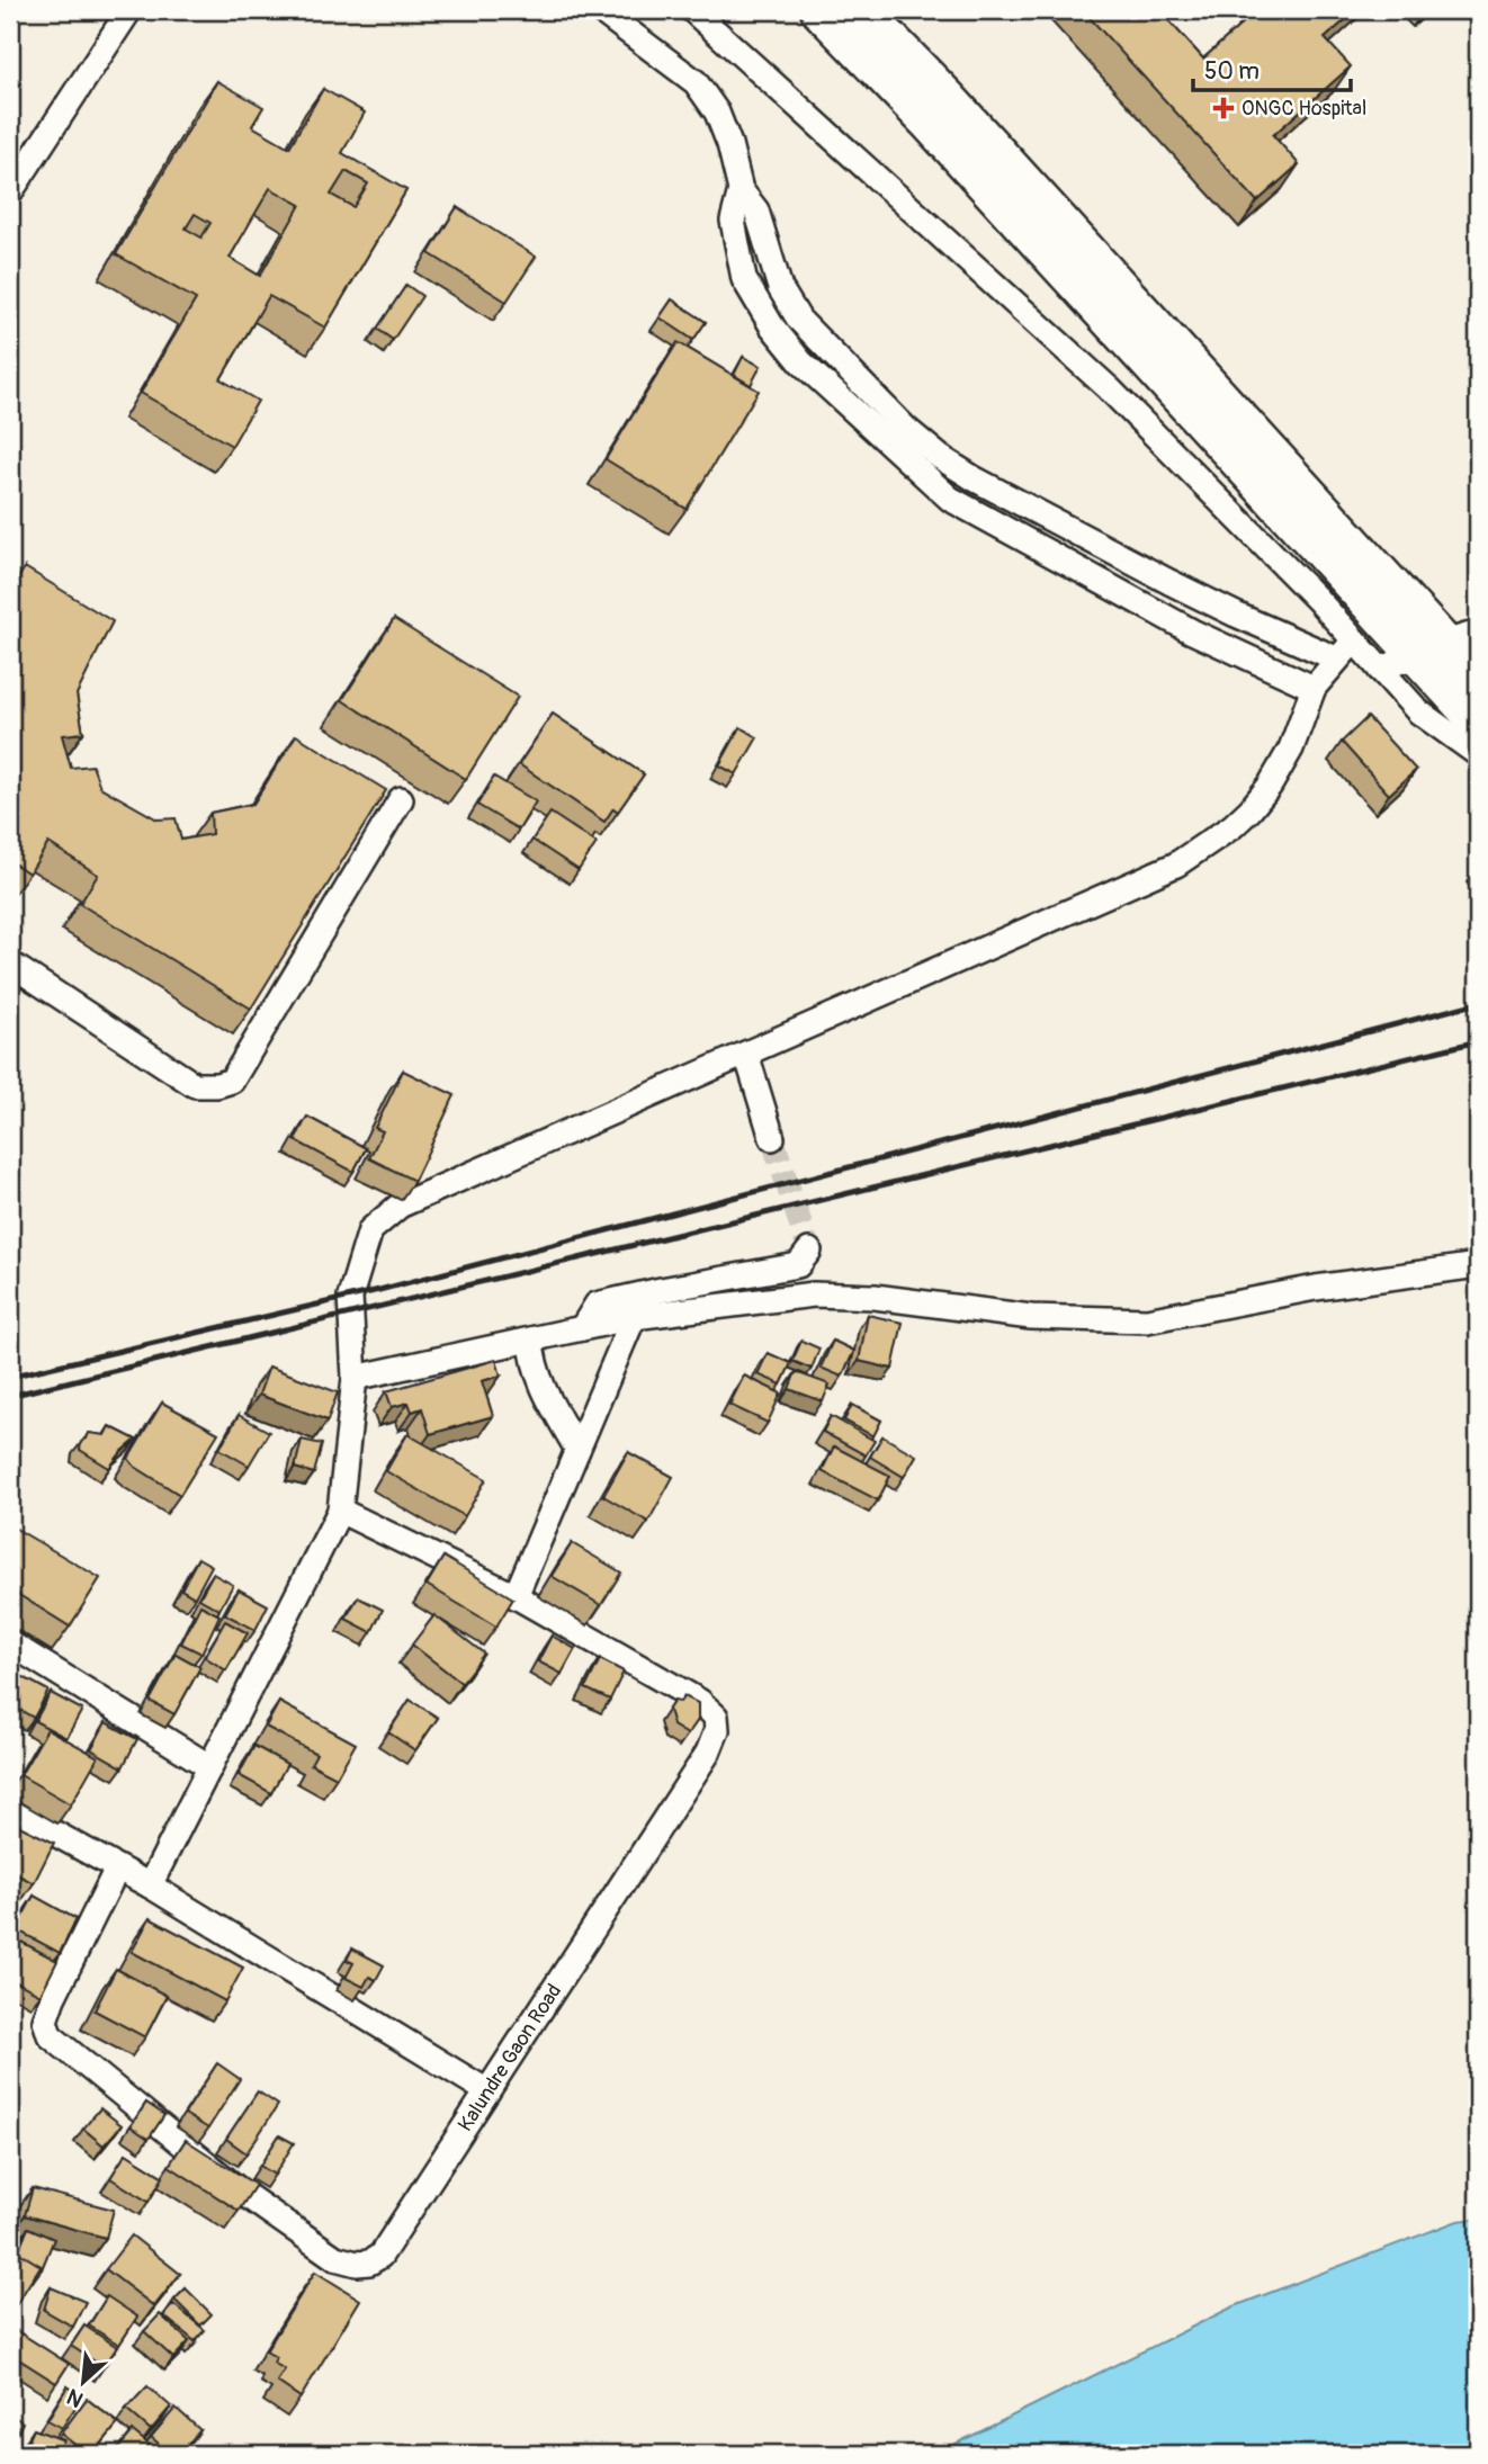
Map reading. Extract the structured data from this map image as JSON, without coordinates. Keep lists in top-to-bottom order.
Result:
{
  "streets": {
    "street": ["Kalundre Gaon Road"]
  },
  "places": {
    "health": ["ONGC Hospital"]
  },
  "scale_bar": "50 m",
  "north": "bottom left"
}
